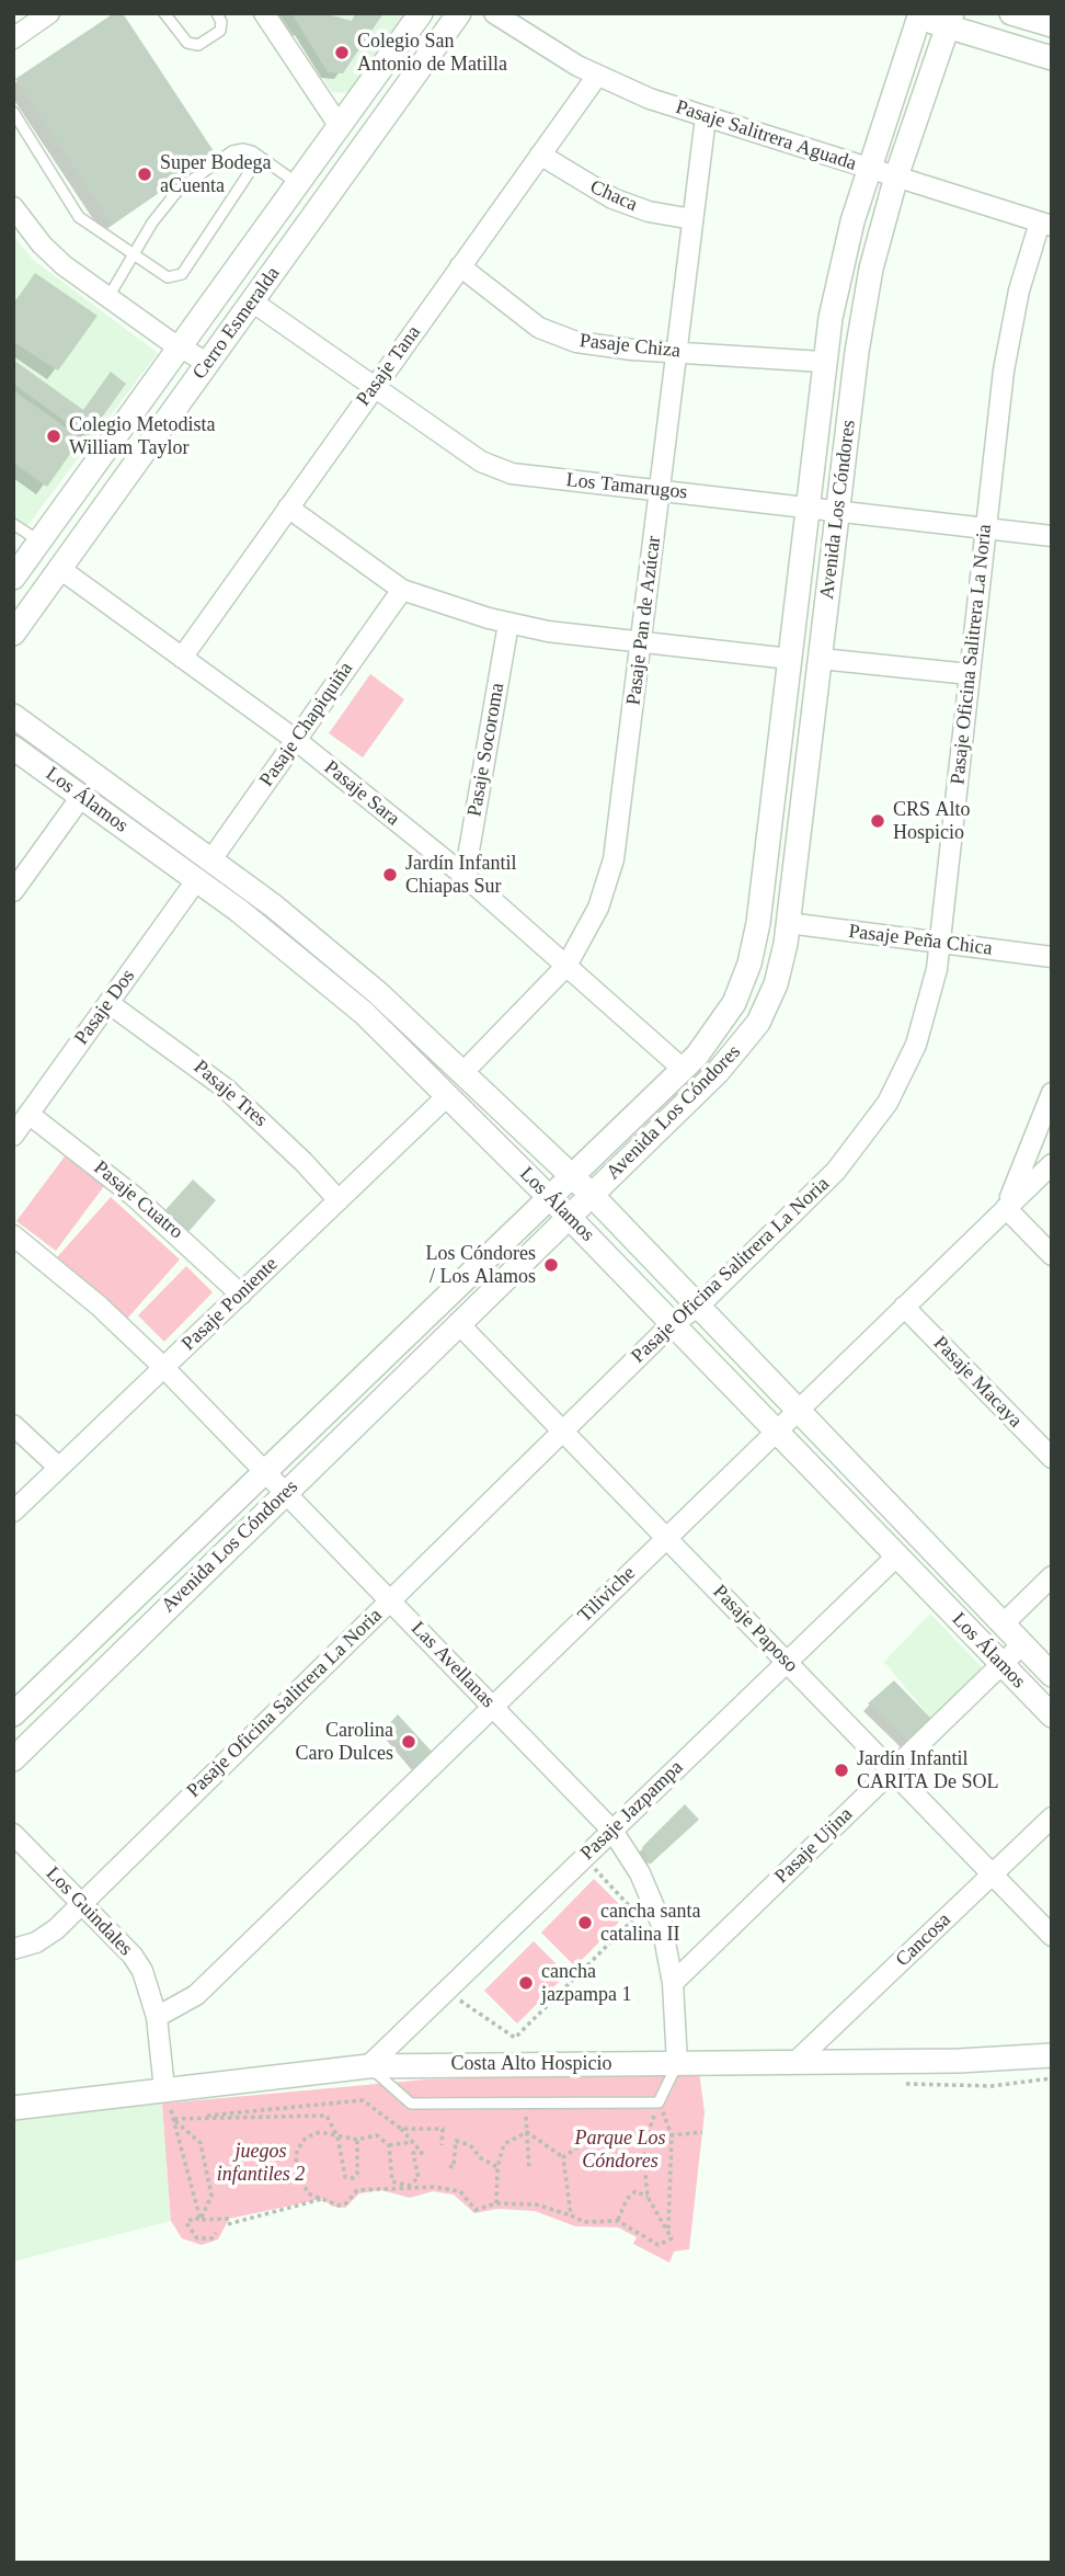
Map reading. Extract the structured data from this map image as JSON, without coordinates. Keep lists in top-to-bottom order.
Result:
{
  "streets": {
    "street": [
      "Pasaje Salitrera Aguada",
      "Chaca",
      "Cerro Esmeralda",
      "Pasaje Chiza",
      "Pasaje Tana",
      "Los Tamarugos",
      "Avenida Los Cóndores",
      "Pasaje Pan de Azúcar",
      "Pasaje Oficina Salitrera La Noria",
      "Pasaje Chapiquiña",
      "Pasaje Socoroma",
      "Pasaje Sara",
      "Los Álamos",
      "Pasaje Peña Chica",
      "Pasaje Dos",
      "Pasaje Tres",
      "Pasaje Cuatro",
      "Pasaje Poniente",
      "Pasaje Macaya",
      "Tiliviche",
      "Pasaje Paposo",
      "Las Avellanas",
      "Pasaje Jazpampa",
      "Pasaje Ujina",
      "Los Guindales",
      "Cancosa",
      "Costa Alto Hospicio"
    ]
  },
  "crossings": [
    ["Pasaje Salitrera Aguada", "Pasaje Tana"],
    ["Pasaje Salitrera Aguada", "Avenida Los Cóndores"],
    ["Pasaje Salitrera Aguada", "Pasaje Pan de Azúcar"],
    ["Pasaje Salitrera Aguada", "Pasaje Oficina Salitrera La Noria"],
    ["Chaca", "Pasaje Tana"],
    ["Chaca", "Pasaje Pan de Azúcar"],
    ["Cerro Esmeralda", "Los Tamarugos"],
    ["Cerro Esmeralda", "Pasaje Sara"],
    ["Pasaje Chiza", "Pasaje Tana"],
    ["Pasaje Chiza", "Avenida Los Cóndores"],
    ["Pasaje Chiza", "Pasaje Pan de Azúcar"],
    ["Pasaje Tana", "Los Tamarugos"],
    ["Pasaje Tana", "Pasaje Sara"],
    ["Los Tamarugos", "Avenida Los Cóndores"],
    ["Los Tamarugos", "Pasaje Pan de Azúcar"],
    ["Los Tamarugos", "Pasaje Oficina Salitrera La Noria"],
    ["Avenida Los Cóndores", "Pasaje Sara"],
    ["Avenida Los Cóndores", "Los Álamos"],
    ["Avenida Los Cóndores", "Pasaje Peña Chica"],
    ["Avenida Los Cóndores", "Pasaje Paposo"],
    ["Avenida Los Cóndores", "Las Avellanas"],
    ["Pasaje Pan de Azúcar", "Pasaje Sara"],
    ["Pasaje Pan de Azúcar", "Los Álamos"],
    ["Pasaje Oficina Salitrera La Noria", "Los Álamos"],
    ["Pasaje Oficina Salitrera La Noria", "Pasaje Peña Chica"],
    ["Pasaje Oficina Salitrera La Noria", "Pasaje Paposo"],
    ["Pasaje Oficina Salitrera La Noria", "Las Avellanas"],
    ["Pasaje Oficina Salitrera La Noria", "Los Guindales"],
    ["Pasaje Chapiquiña", "Pasaje Sara"],
    ["Pasaje Chapiquiña", "Los Álamos"],
    ["Pasaje Socoroma", "Pasaje Sara"],
    ["Los Álamos", "Pasaje Dos"],
    ["Los Álamos", "Pasaje Poniente"],
    ["Los Álamos", "Tiliviche"],
    ["Los Álamos", "Pasaje Jazpampa"],
    ["Los Álamos", "Pasaje Ujina"],
    ["Pasaje Dos", "Pasaje Tres"],
    ["Pasaje Dos", "Pasaje Cuatro"],
    ["Pasaje Tres", "Pasaje Poniente"],
    ["Pasaje Cuatro", "Pasaje Poniente"],
    ["Pasaje Poniente", "Las Avellanas"],
    ["Pasaje Macaya", "Tiliviche"],
    ["Tiliviche", "Pasaje Paposo"],
    ["Tiliviche", "Las Avellanas"],
    ["Tiliviche", "Los Guindales"],
    ["Pasaje Paposo", "Pasaje Jazpampa"],
    ["Pasaje Paposo", "Pasaje Ujina"],
    ["Pasaje Paposo", "Cancosa"],
    ["Las Avellanas", "Pasaje Jazpampa"],
    ["Las Avellanas", "Pasaje Ujina"],
    ["Las Avellanas", "Costa Alto Hospicio"],
    ["Pasaje Jazpampa", "Costa Alto Hospicio"],
    ["Los Guindales", "Costa Alto Hospicio"],
    ["Cancosa", "Costa Alto Hospicio"]
  ],
  "parks": ["Parque Los Cóndores", "juegos infantiles 2"],
  "places": [
    "Colegio San Antonio de Matilla",
    "Super Bodega aCuenta",
    "Colegio Metodista William Taylor",
    "CRS Alto Hospicio",
    "Jardín Infantil Chiapas Sur",
    "Los Cóndores / Los Alamos",
    "Carolina Caro Dulces",
    "Jardín Infantil CARITA De SOL",
    "cancha santa catalina II",
    "cancha jazpampa 1"
  ]
}
